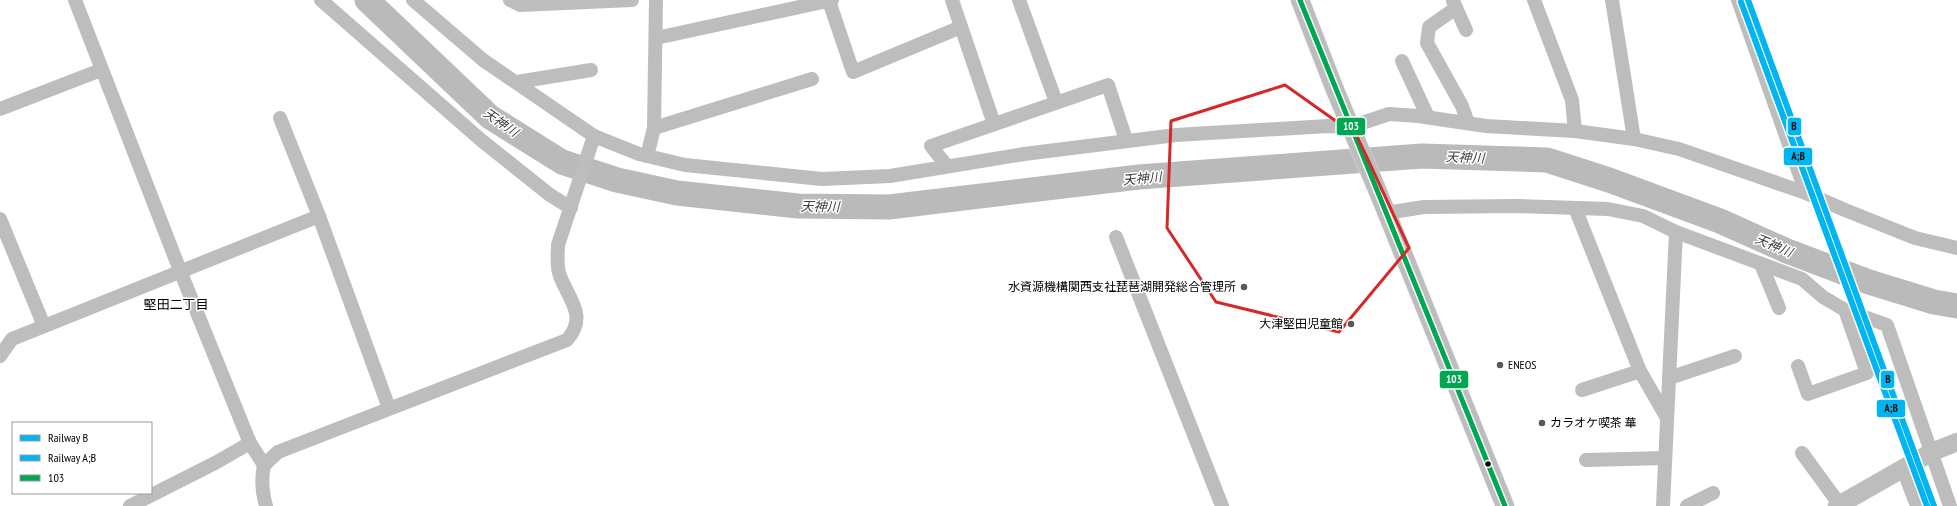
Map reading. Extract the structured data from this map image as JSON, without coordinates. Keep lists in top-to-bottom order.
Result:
{
  "districts": ["堅田二丁目"],
  "water": ["天神川"],
  "places": [
    "水資源機構関西支社琵琶湖開発総合管理所",
    "大津堅田児童館",
    "ENEOS",
    "カラオケ喫茶 華"
  ],
  "lines": ["rail line B", "transit line 103", "rail line A;B"],
  "legend": ["Railway B", "Railway A;B", "103"]
}
